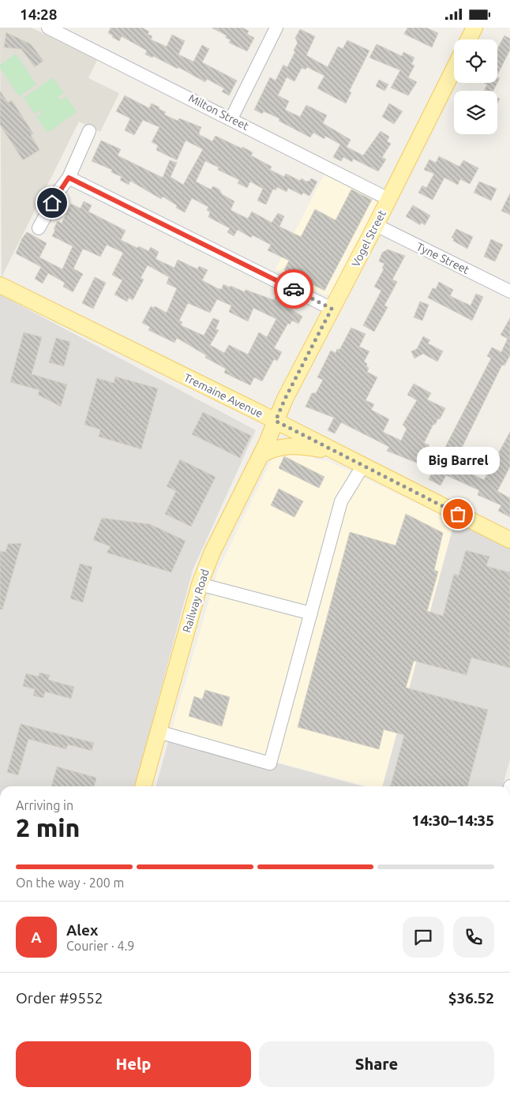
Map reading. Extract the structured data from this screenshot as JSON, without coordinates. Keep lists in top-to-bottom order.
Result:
{
  "streets": {
    "main road": ["Vogel Street", "Tremaine Avenue", "Railway Road"],
    "street": ["Milton Street", "Tyne Street"]
  },
  "crossings": [
    ["Milton Street", "Vogel Street"],
    ["Vogel Street", "Tyne Street"],
    ["Vogel Street", "Tremaine Avenue"],
    ["Vogel Street", "Railway Road"],
    ["Tremaine Avenue", "Railway Road"]
  ],
  "places": ["Big Barrel"],
  "page": {
    "status": "14:28",
    "bubble": "Big Barrel",
    "heading": ["2 min", "Arriving in", "14:30–14:35"],
    "panel": [
      "Alex",
      "Courier · 4.9",
      "Order #9552",
      "$36.52"
    ],
    "bar": "On the way · 200 m",
    "round": "A",
    "buttons": ["Help", "Share"]
  }
}
